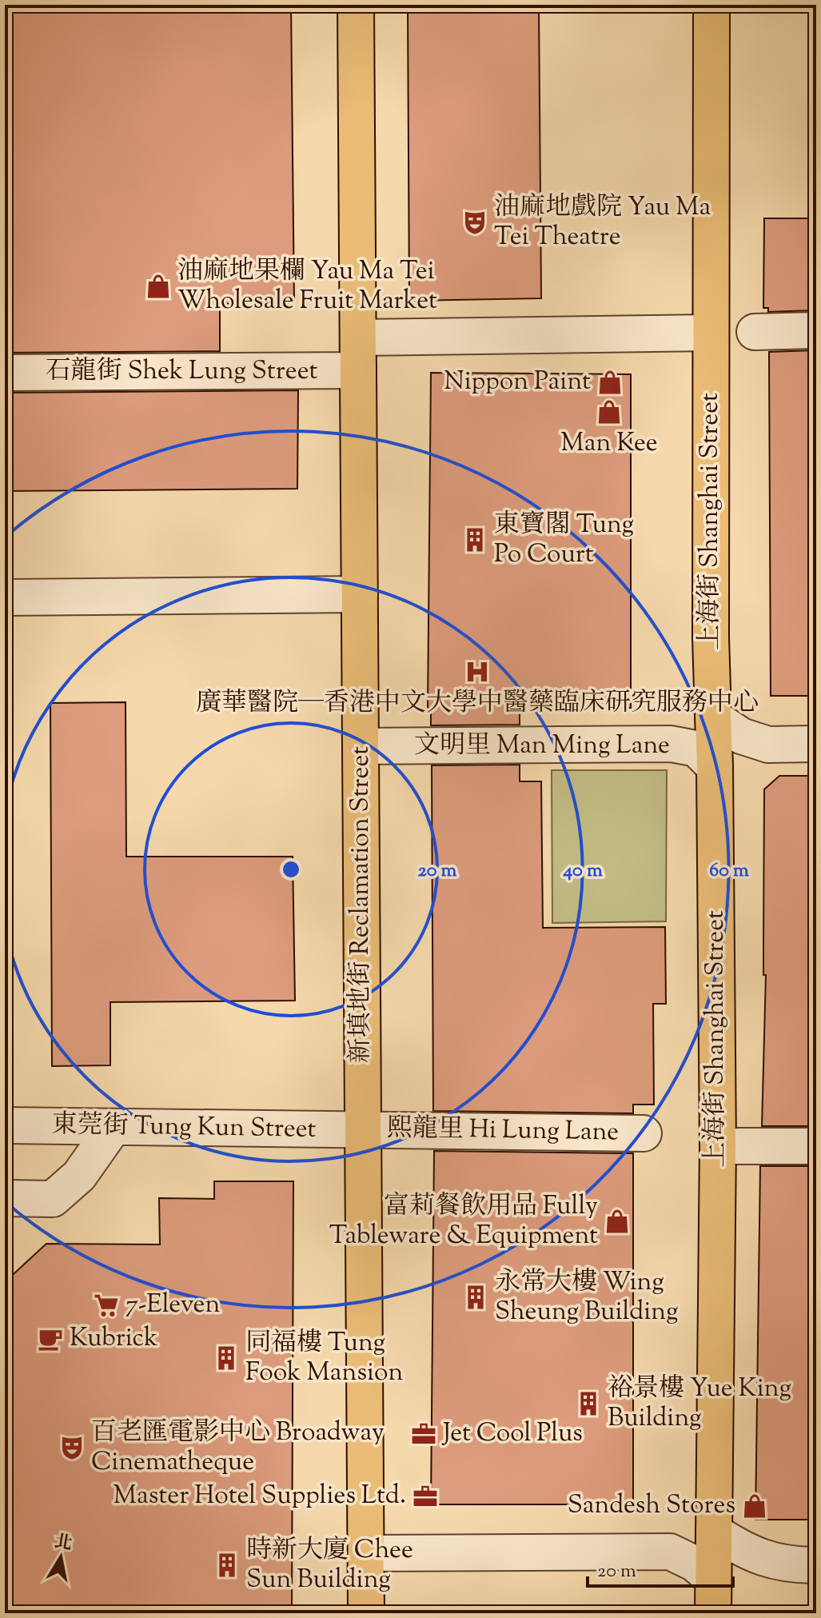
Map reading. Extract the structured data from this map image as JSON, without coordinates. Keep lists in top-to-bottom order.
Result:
{
  "streets": {
    "main road": ["上海街 Shanghai Street", "新填地街 Reclamation Street"],
    "street": [
      "石龍街 Shek Lung Street",
      "文明里 Man Ming Lane",
      "東莞街 Tung Kun Street",
      "熙龍里 Hi Lung Lane"
    ]
  },
  "crossings": [
    ["石龍街 Shek Lung Street", "上海街 Shanghai Street"],
    ["石龍街 Shek Lung Street", "新填地街 Reclamation Street"],
    ["上海街 Shanghai Street", "文明里 Man Ming Lane"],
    ["文明里 Man Ming Lane", "新填地街 Reclamation Street"],
    ["新填地街 Reclamation Street", "東莞街 Tung Kun Street"],
    ["新填地街 Reclamation Street", "熙龍里 Hi Lung Lane"],
    ["東莞街 Tung Kun Street", "熙龍里 Hi Lung Lane"]
  ],
  "places": {
    "theatre": ["油麻地戲院 Yau Ma Tei Theatre", "百老匯電影中心 Broadway Cinematheque"],
    "shop": [
      "油麻地果欄 Yau Ma Tei Wholesale Fruit Market",
      "Nippon Paint",
      "Man Kee",
      "富莉餐飲用品 Fully Tableware & Equipment",
      "Sandesh Stores"
    ],
    "building": [
      "東寶閣 Tung Po Court",
      "永常大樓 Wing Sheung Building",
      "同福樓 Tung Fook Mansion",
      "裕景樓 Yue King Building",
      "時新大廈 Chee Sun Building"
    ],
    "hospital": ["廣華醫院─香港中文大學中醫藥臨床研究服務中心"],
    "supermarket": ["7-Eleven"],
    "cafe": ["Kubrick"],
    "office": ["Jet Cool Plus", "Master Hotel Supplies Ltd."]
  },
  "scale_bar": "20 m",
  "north": "top",
  "rings": ["20 m", "40 m", "60 m"]
}
